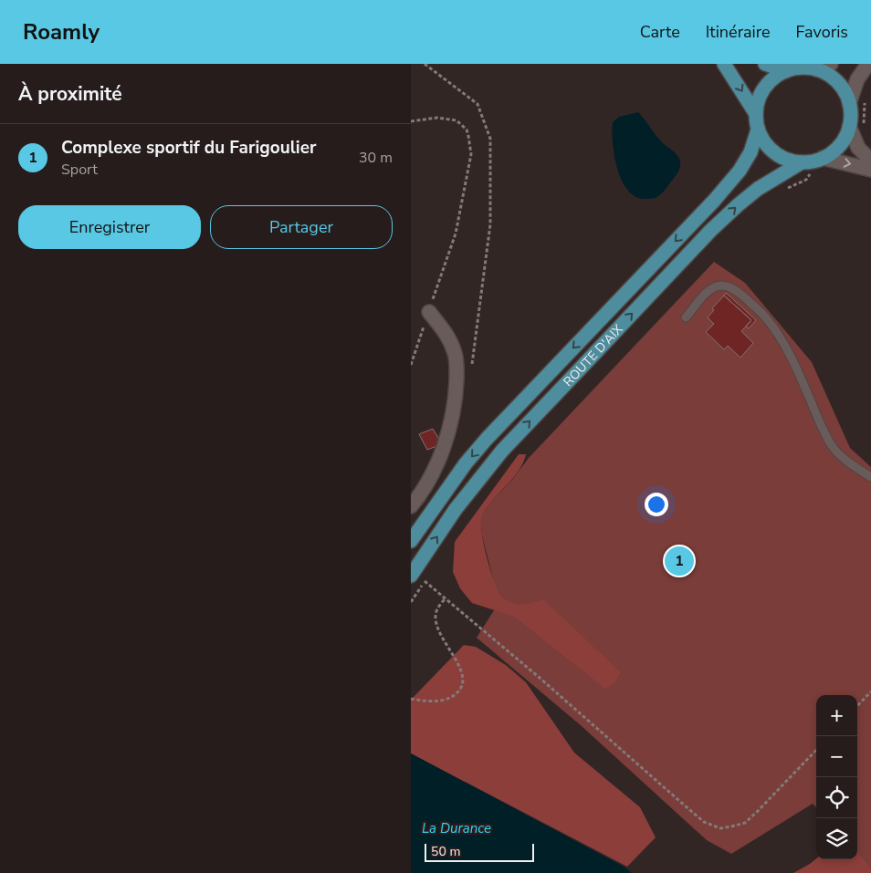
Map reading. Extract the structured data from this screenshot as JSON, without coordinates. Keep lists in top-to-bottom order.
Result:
{
  "streets": {
    "main road": ["ROUTE D'AIX"]
  },
  "water": ["La Durance"],
  "scale_bar": "50 m",
  "page": {
    "header": "Roamly",
    "nav": ["Carte", "Itinéraire", "Favoris"],
    "heading": "À proximité",
    "list": [
      {
        "mark": "1",
        "name": "Complexe sportif du Farigoulier",
        "note": "Sport",
        "value": "30 m"
      }
    ],
    "buttons": ["Enregistrer", "Partager"],
    "pins": "1",
    "map_buttons": ["+", "−"],
    "scale": "50 m"
  }
}
